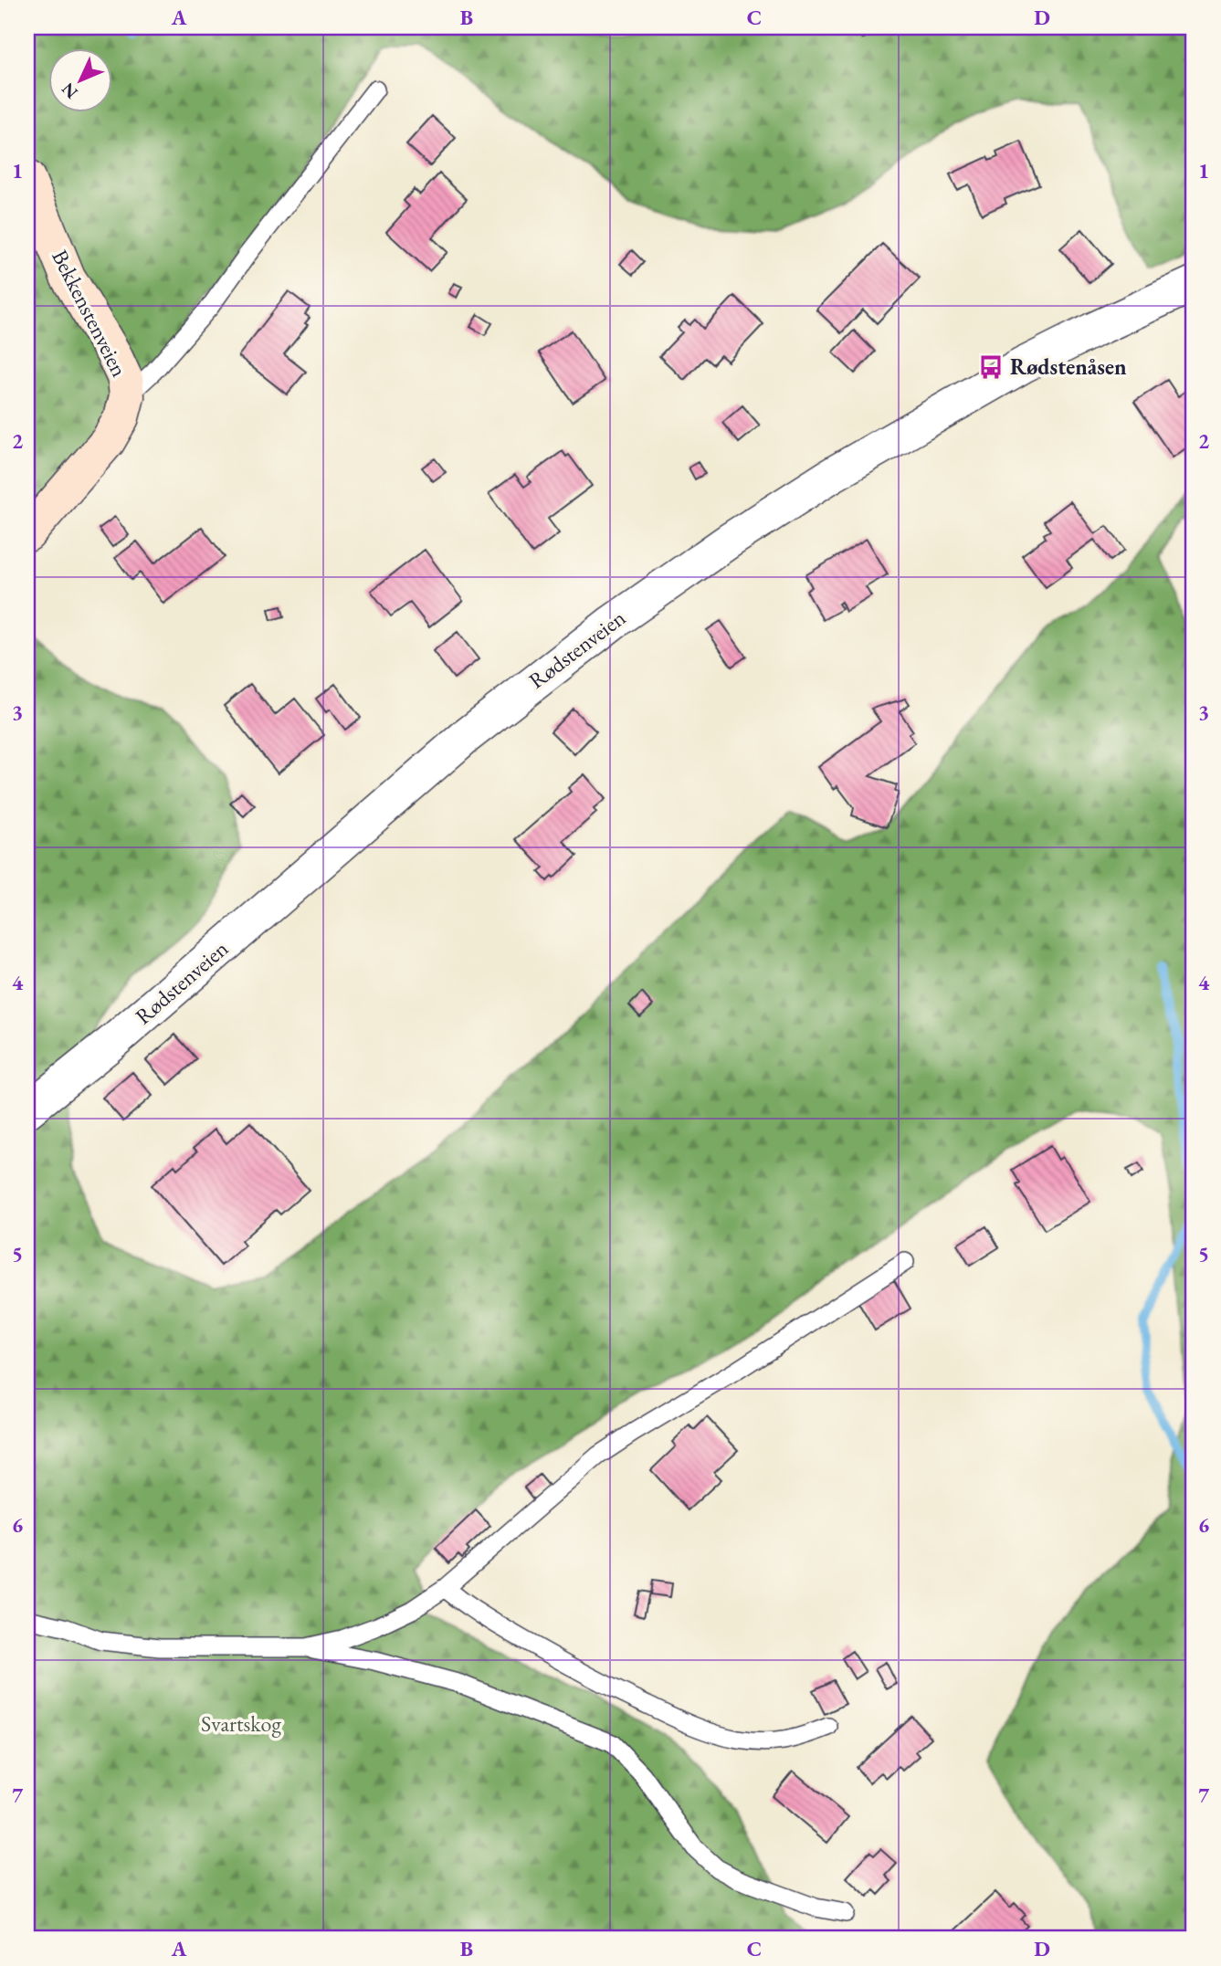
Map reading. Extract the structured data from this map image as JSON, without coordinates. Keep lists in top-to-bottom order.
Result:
{
  "streets": {
    "main road": ["Bekkenstenveien"],
    "street": ["Rødstenveien"]
  },
  "parks": ["Svartskog"],
  "places": {
    "bus stop": ["Rødstenåsen"]
  },
  "north": "bottom left",
  "grid": {
    "columns": [
      "A",
      "B",
      "C",
      "D"
    ],
    "rows": [
      "1",
      "2",
      "3",
      "4",
      "5",
      "6",
      "7"
    ]
  }
}
